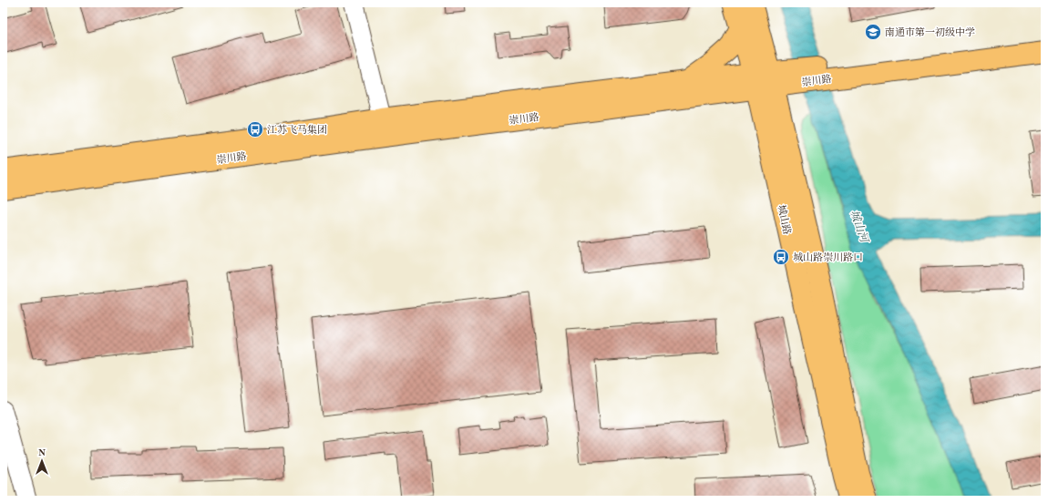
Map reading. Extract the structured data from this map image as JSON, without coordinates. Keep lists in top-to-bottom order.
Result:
{
  "streets": {
    "main road": ["崇川路", "城山路"]
  },
  "crossings": [
    ["崇川路", "城山路"]
  ],
  "water": ["城山河"],
  "places": {
    "school or university": ["南通市第一初级中学"],
    "bus stop": ["江苏飞马集团", "城山路崇川路口"]
  },
  "north": "top"
}
